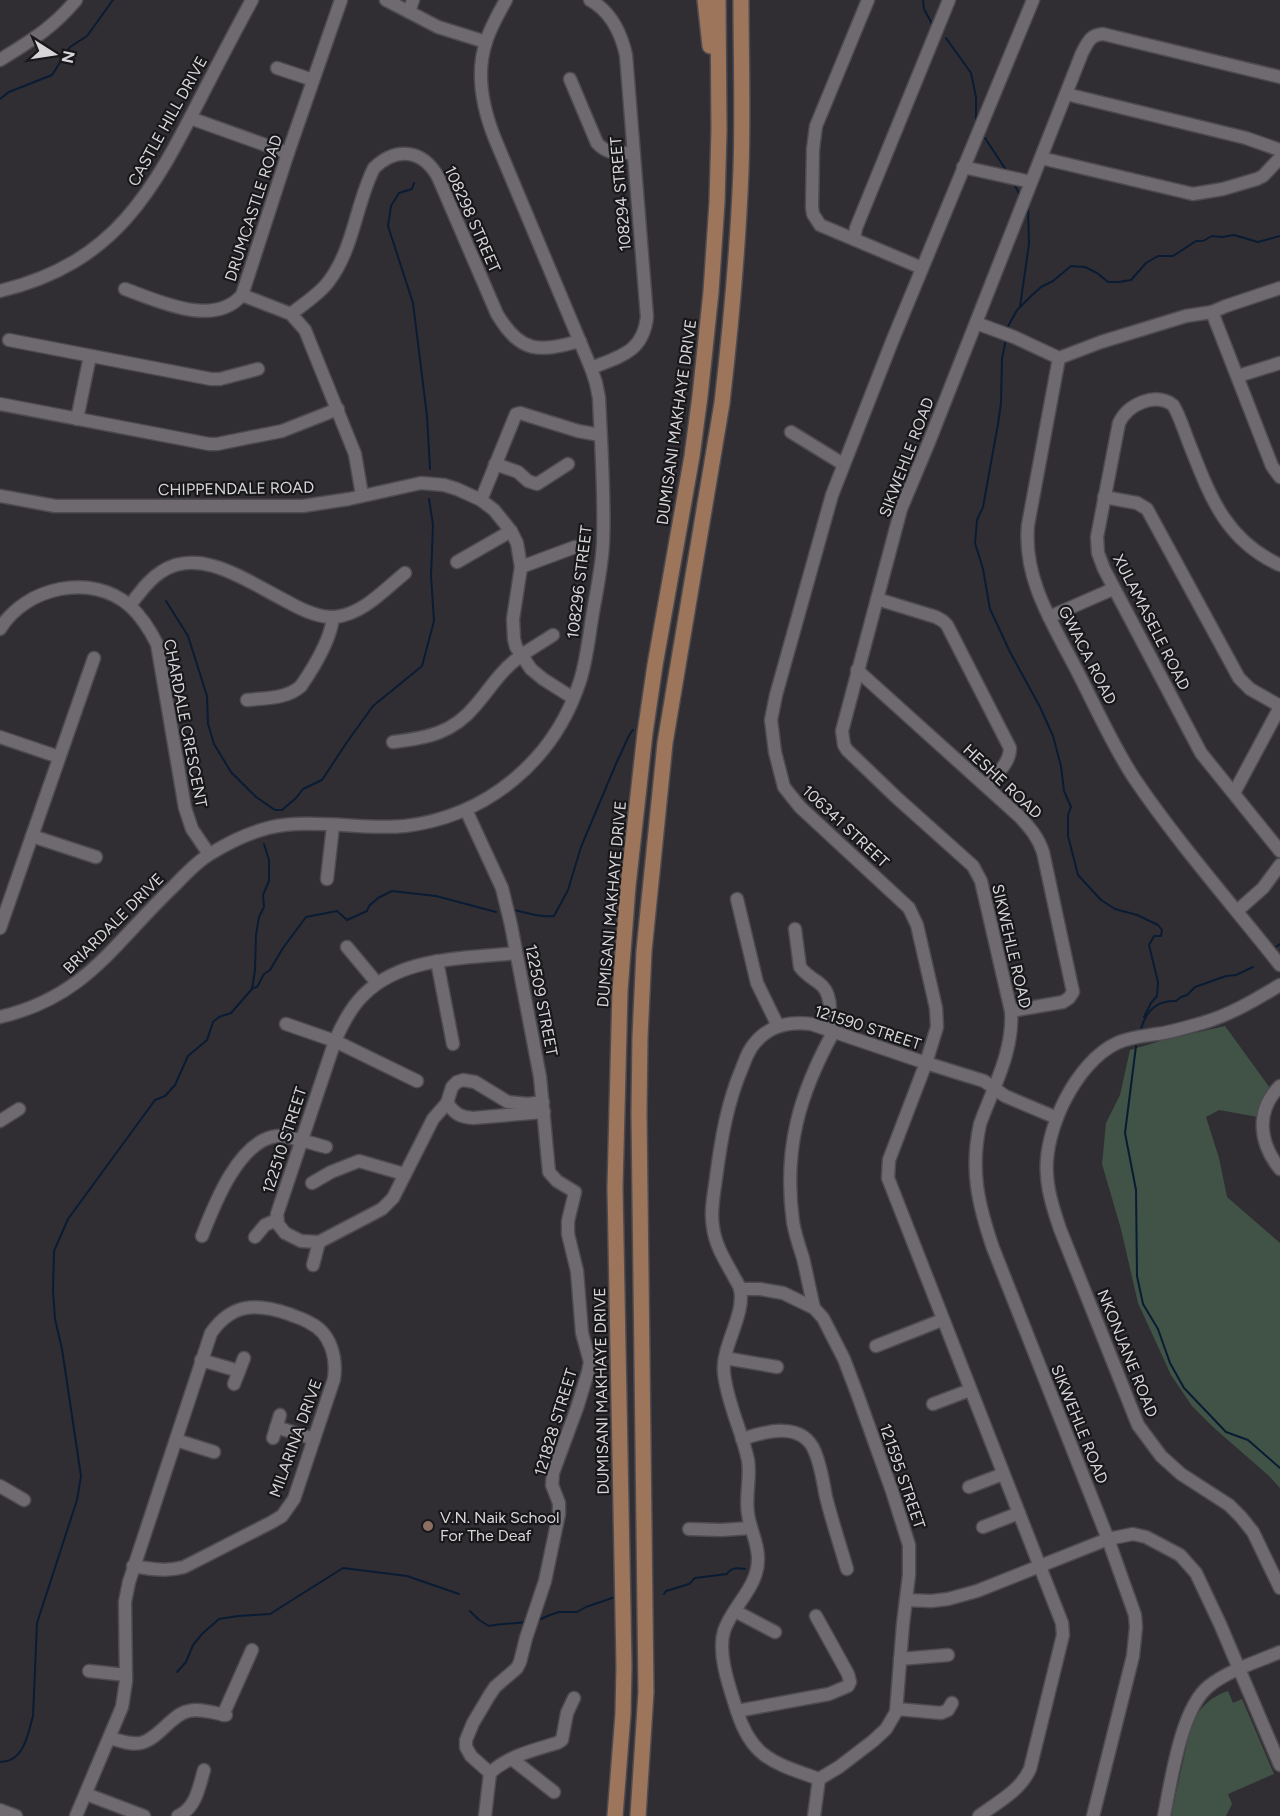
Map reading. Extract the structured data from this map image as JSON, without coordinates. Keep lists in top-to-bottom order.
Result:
{
  "streets": {
    "main road": ["DUMISANI MAKHAYE DRIVE"],
    "street": [
      "CASTLE HILL DRIVE",
      "108294 STREET",
      "DRUMCASTLE ROAD",
      "108298 STREET",
      "SIKWEHLE ROAD",
      "CHIPPENDALE ROAD",
      "108296 STREET",
      "XULAMASELE ROAD",
      "GWACA ROAD",
      "CHARDALE CRESCENT",
      "HESHE ROAD",
      "106341 STREET",
      "BRIARDALE DRIVE",
      "122509 STREET",
      "121590 STREET",
      "122510 STREET",
      "NKONJANE ROAD",
      "121828 STREET",
      "MILARINA DRIVE",
      "121595 STREET"
    ]
  },
  "crossings": [
    ["108294 STREET", "108296 STREET"],
    ["108298 STREET", "108296 STREET"],
    ["SIKWEHLE ROAD", "HESHE ROAD"],
    ["108296 STREET", "CHARDALE CRESCENT"],
    ["108296 STREET", "BRIARDALE DRIVE"],
    ["108296 STREET", "122509 STREET"],
    ["CHARDALE CRESCENT", "BRIARDALE DRIVE"],
    ["106341 STREET", "121590 STREET"],
    ["122509 STREET", "122510 STREET"],
    ["122509 STREET", "121828 STREET"]
  ],
  "places": ["V.N. Naik School For The Deaf"],
  "north": "right"
}
